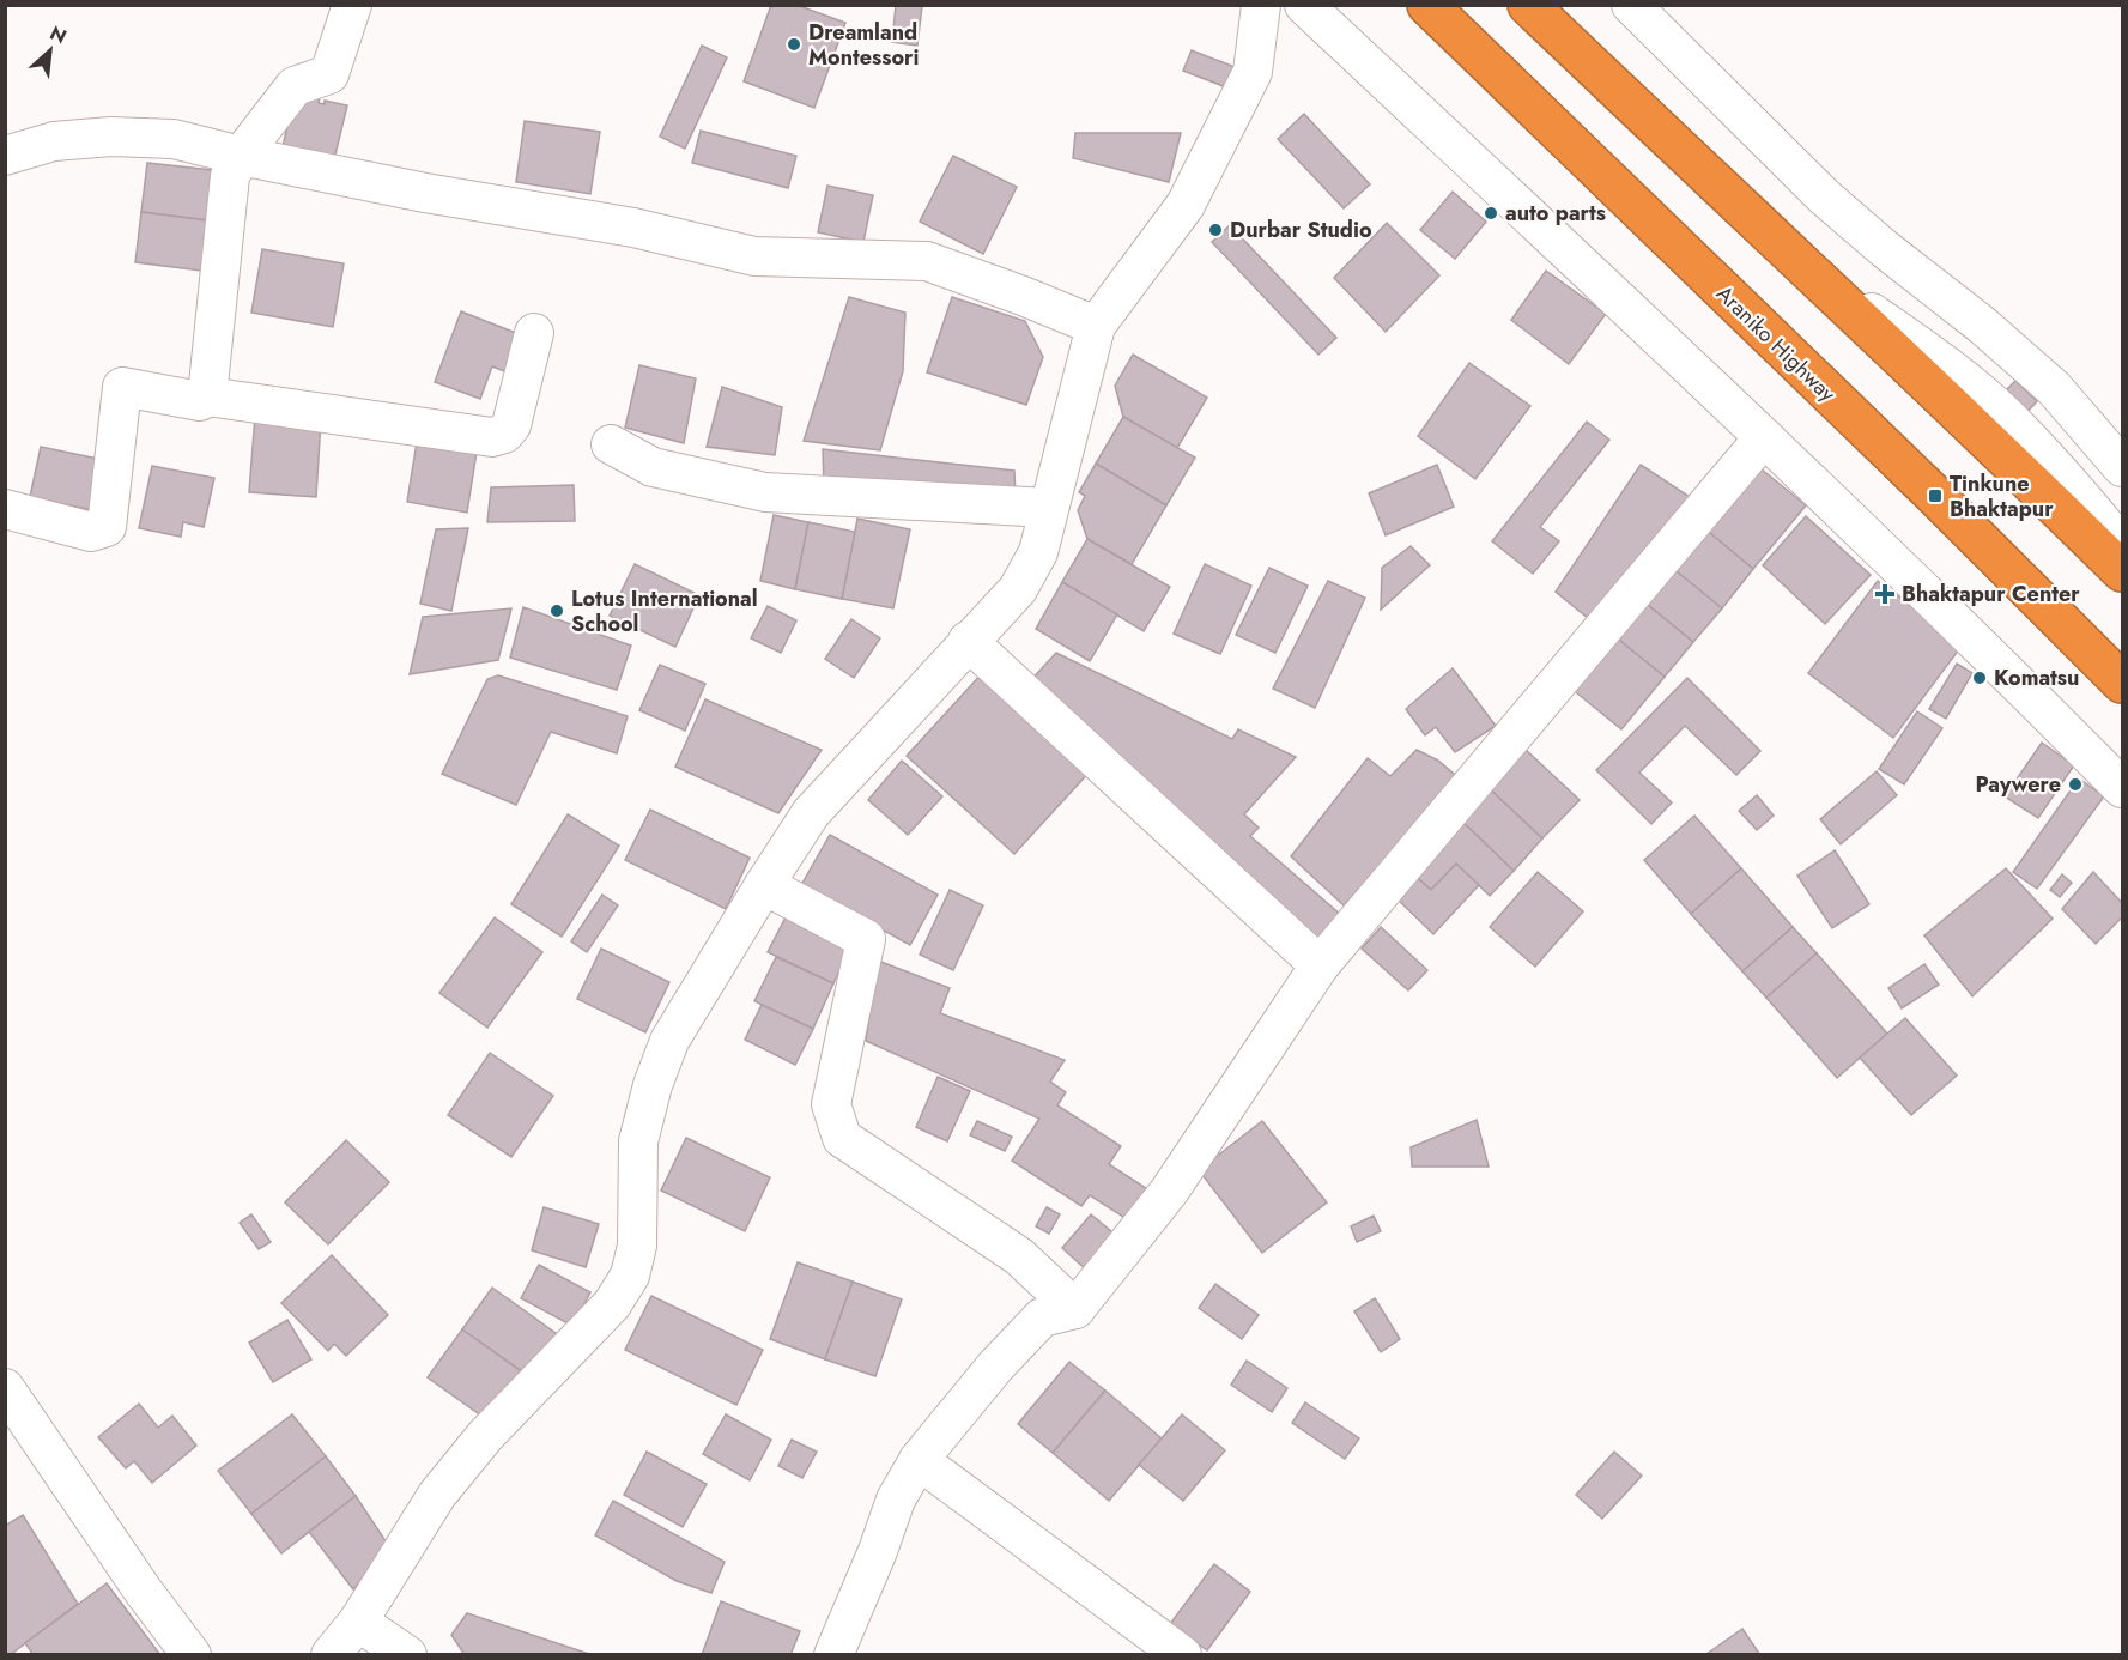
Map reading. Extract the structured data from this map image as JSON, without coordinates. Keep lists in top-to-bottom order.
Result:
{
  "streets": {
    "highway": ["Araniko Highway"]
  },
  "places": {
    "other": [
      "Dreamland Montessori",
      "auto parts",
      "Durbar Studio",
      "Lotus International School",
      "Komatsu",
      "Paywere"
    ],
    "transit": ["Tinkune Bhaktapur"],
    "health": ["Bhaktapur Center"]
  },
  "north": "top right"
}
